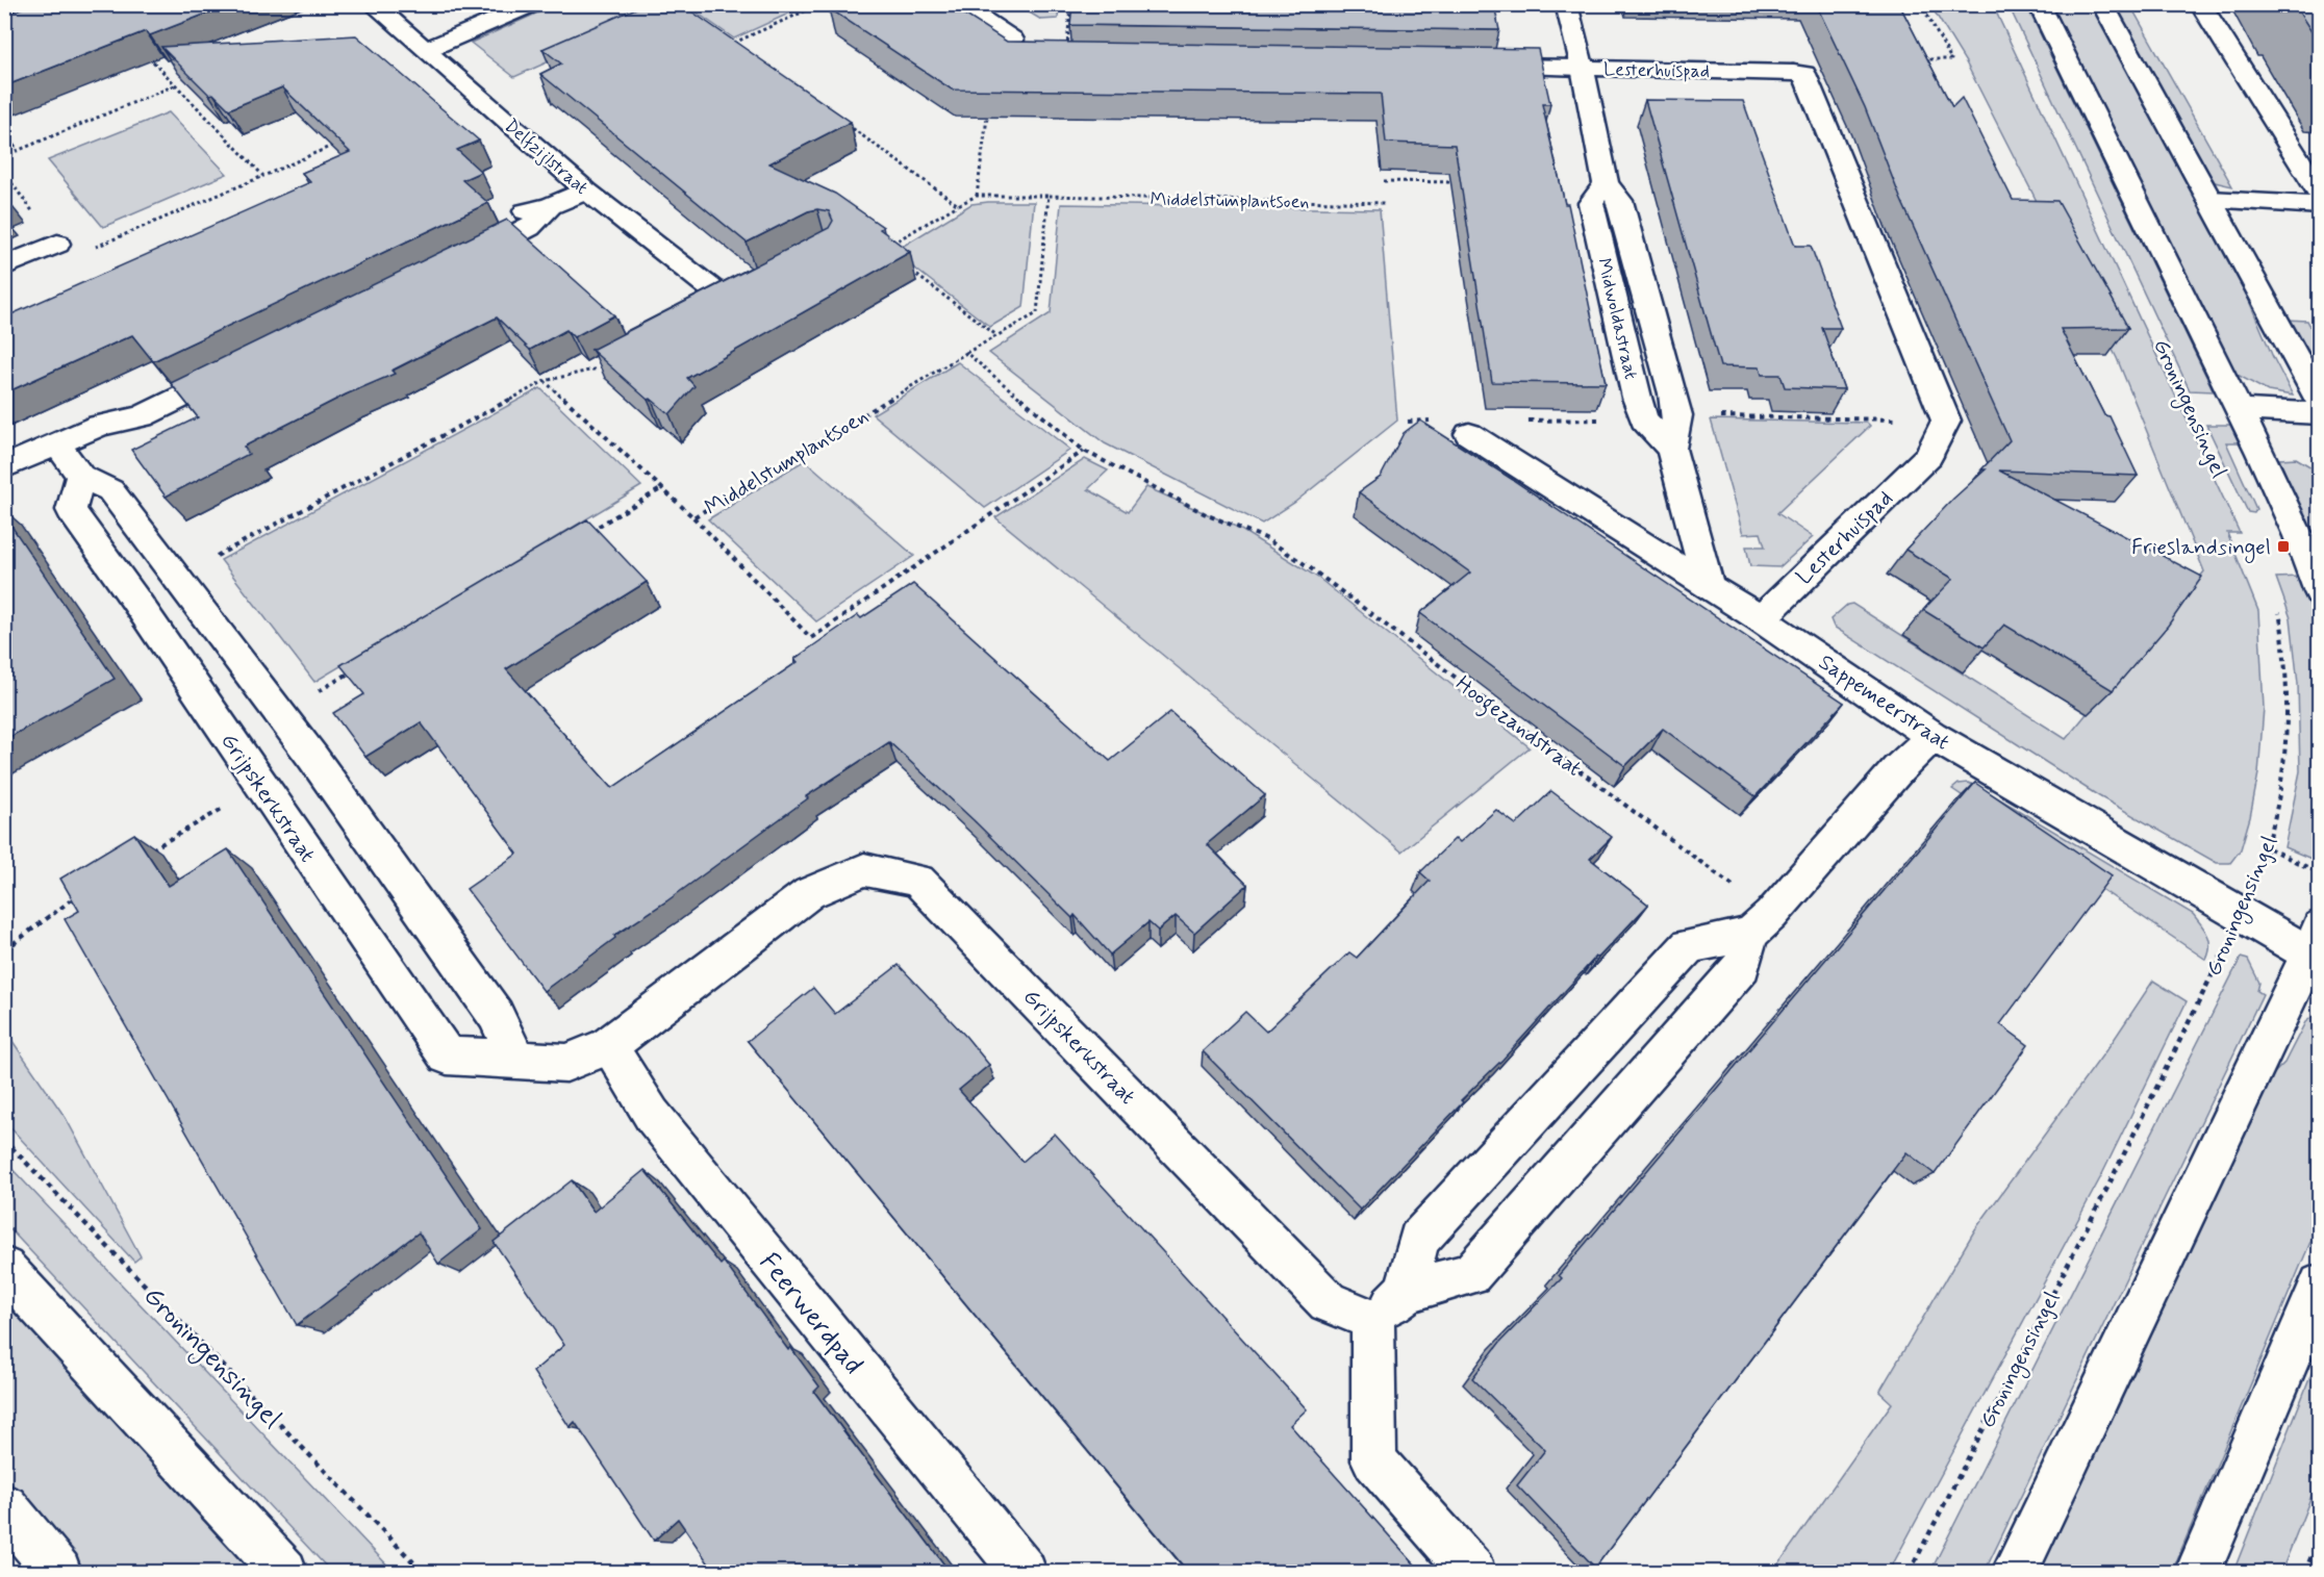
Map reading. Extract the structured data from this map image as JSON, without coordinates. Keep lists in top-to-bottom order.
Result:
{
  "streets": {
    "street": [
      "Lesterhuispad",
      "Delfzijlstraat",
      "Midwoldastraat",
      "Groningensingel",
      "Sappemeerstraat",
      "Grijpskerkstraat",
      "Feerwerdpad"
    ],
    "path": ["Middelstumplantsoen", "Hoogezandstraat"]
  },
  "crossings": [
    ["Lesterhuispad", "Midwoldastraat"],
    ["Lesterhuispad", "Sappemeerstraat"],
    ["Midwoldastraat", "Sappemeerstraat"],
    ["Groningensingel", "Sappemeerstraat"],
    ["Grijpskerkstraat", "Feerwerdpad"]
  ],
  "places": {
    "transit": ["Frieslandsingel"]
  }
}
